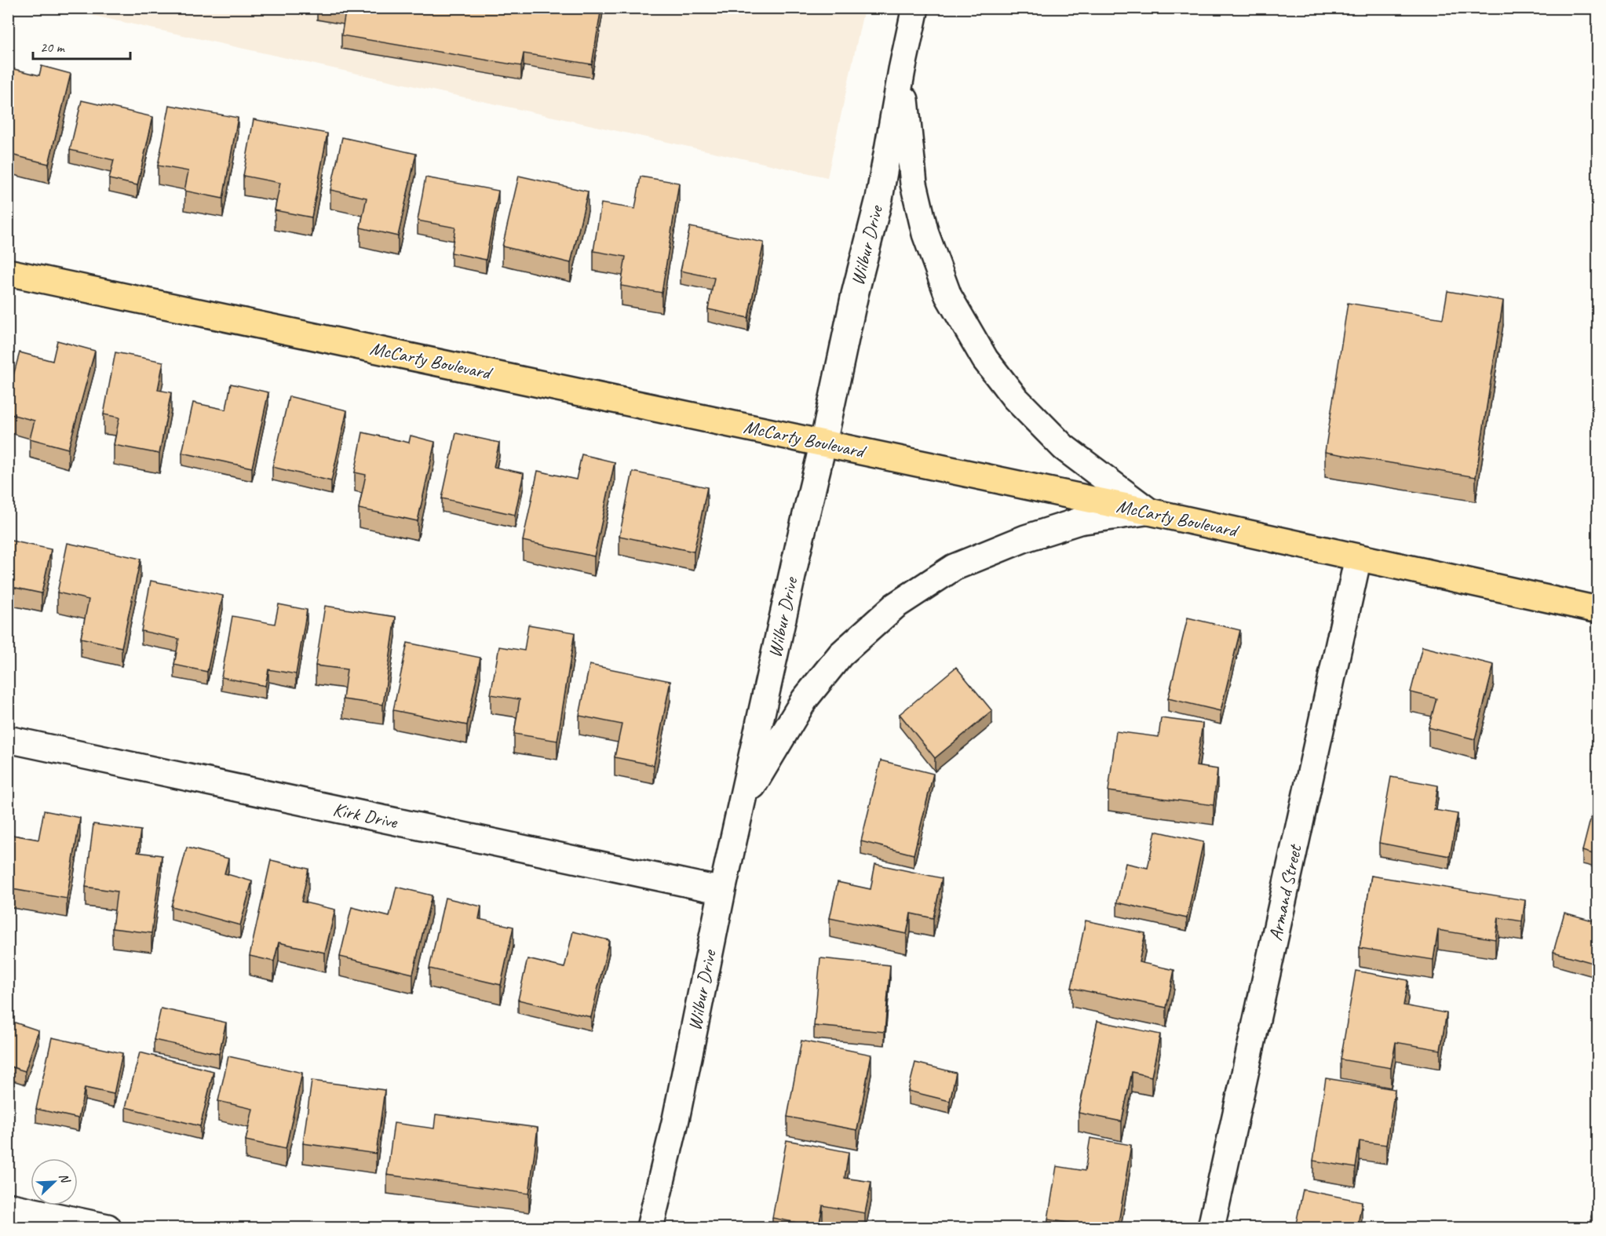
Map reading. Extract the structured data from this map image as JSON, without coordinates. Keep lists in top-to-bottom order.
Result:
{
  "streets": {
    "main road": ["McCarty Boulevard"],
    "street": ["Wilbur Drive", "Kirk Drive", "Armand Street"]
  },
  "crossings": [
    ["Wilbur Drive", "McCarty Boulevard"],
    ["Wilbur Drive", "Kirk Drive"],
    ["McCarty Boulevard", "Armand Street"]
  ],
  "scale_bar": "20 m",
  "north": "top right"
}
